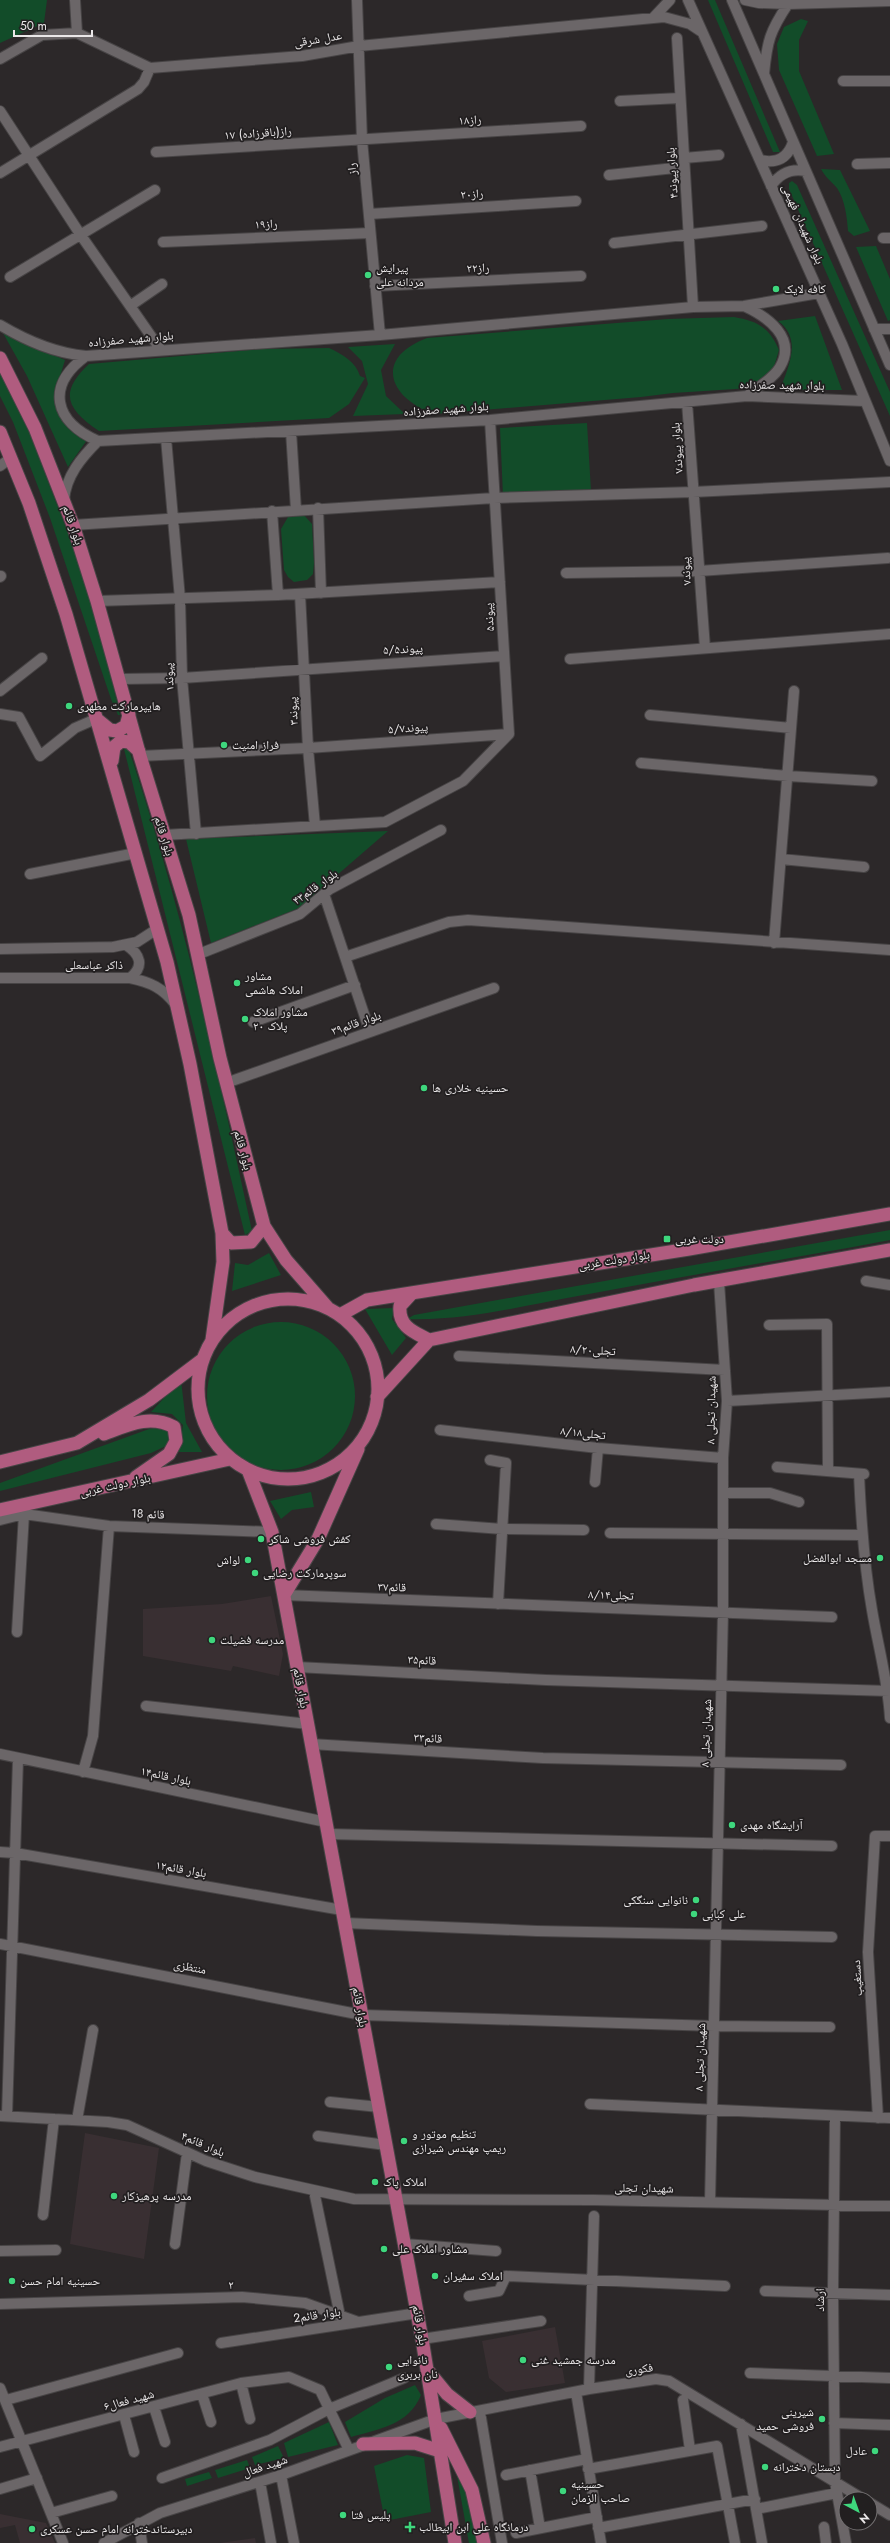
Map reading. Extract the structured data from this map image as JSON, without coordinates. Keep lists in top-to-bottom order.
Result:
{
  "streets": {
    "main road": ["بلوار قائم", "بلوار دولت غربی"],
    "street": [
      "عدل شرقی",
      "راز۱۸",
      "۱۷ راز(باقرزاده)",
      "راز",
      "بلوار پیوند۴",
      "راز۲۰",
      "راز۱۹",
      "بلوار شهیدان فهیمی",
      "راز۲۲",
      "بلوار شهید صفرزاده",
      "بلوار پیوند۷",
      "پیوند۷",
      "پیوند۵",
      "پیوند۵/۵",
      "پیوند۱",
      "پیوند۳",
      "پیوند۵/۷",
      "بلوار قائم۴۳",
      "ذاکر عباسعلی",
      "بلوار قائم۳۹",
      "تجلی۸/۲۰",
      "شهیدان تجلی ۸",
      "تجلی۸/۱۸",
      "18 قائم",
      "قائم۳۷",
      "تجلی۸‌/۱۴",
      "قائم۳۵",
      "قائم۳۳",
      "بلوار قائم۱۴",
      "بلوار قائم۱۲",
      "منتظزی",
      "دستغیب",
      "بلوار قائم۴",
      "شهیدان تجلی",
      "۲",
      "ارشاد",
      "2بلوار قائم",
      "فکوری",
      "شهید فعال۶",
      "شهید فعال"
    ]
  },
  "crossings": [
    ["عدل شرقی", "راز"],
    ["عدل شرقی", "بلوار شهیدان فهیمی"],
    ["راز۱۸", "۱۷ راز(باقرزاده)"],
    ["راز۱۸", "راز"],
    ["۱۷ راز(باقرزاده)", "راز"],
    ["راز", "راز۲۰"],
    ["راز", "راز۱۹"],
    ["راز", "راز۲۲"],
    ["راز", "بلوار شهید صفرزاده"],
    ["بلوار پیوند۴", "بلوار شهید صفرزاده"],
    ["بلوار شهیدان فهیمی", "بلوار شهید صفرزاده"],
    ["بلوار شهید صفرزاده", "بلوار پیوند۷"],
    ["بلوار شهید صفرزاده", "پیوند۵"],
    ["بلوار شهید صفرزاده", "پیوند۱"],
    ["بلوار پیوند۷", "پیوند۷"],
    ["بلوار قائم", "پیوند۵/۵"],
    ["بلوار قائم", "پیوند۵/۷"],
    ["بلوار قائم", "بلوار قائم۴۳"],
    ["بلوار قائم", "بلوار قائم۳۹"],
    ["بلوار قائم", "18 قائم"],
    ["بلوار قائم", "قائم۳۷"],
    ["بلوار قائم", "قائم۳۵"],
    ["بلوار قائم", "قائم۳۳"],
    ["بلوار قائم", "بلوار قائم۱۴"],
    ["بلوار قائم", "بلوار قائم۱۲"],
    ["بلوار قائم", "منتظزی"],
    ["بلوار قائم", "بلوار قائم۴"],
    ["بلوار قائم", "شهیدان تجلی"],
    ["بلوار قائم", "2بلوار قائم"],
    ["بلوار قائم", "فکوری"],
    ["بلوار قائم", "شهید فعال"],
    ["پیوند۵", "پیوند۵/۵"],
    ["پیوند۵", "پیوند۵/۷"],
    ["پیوند۵/۵", "پیوند۱"],
    ["پیوند۵/۵", "پیوند۳"],
    ["پیوند۱", "پیوند۵/۷"],
    ["پیوند۳", "پیوند۵/۷"],
    ["تجلی۸/۲۰", "شهیدان تجلی ۸"],
    ["شهیدان تجلی ۸", "تجلی۸/۱۸"],
    ["شهیدان تجلی ۸", "تجلی۸‌/۱۴"],
    ["شهیدان تجلی ۸", "قائم۳۵"],
    ["شهیدان تجلی ۸", "قائم۳۳"],
    ["شهیدان تجلی ۸", "بلوار قائم۱۴"],
    ["شهیدان تجلی ۸", "بلوار قائم۱۲"],
    ["شهیدان تجلی ۸", "منتظزی"],
    ["شهیدان تجلی ۸", "شهیدان تجلی"],
    ["قائم۳۷", "تجلی۸‌/۱۴"],
    ["بلوار قائم۴", "شهیدان تجلی"],
    ["شهیدان تجلی", "ارشاد"],
    ["۲", "2بلوار قائم"],
    ["ارشاد", "فکوری"],
    ["فکوری", "شهید فعال"],
    ["شهید فعال۶", "شهید فعال"]
  ],
  "places": {
    "other": [
      "پیرایش مردانه علی",
      "کافه لایک",
      "هایپرمارکت مطهری",
      "فراز امنیت",
      "مشاور املاک هاشمی",
      "مشاور املاک پلاک ۲۰",
      "حسینیه خلاری ها",
      "کفش فروشی شاکر",
      "مسجد ابوالفضل",
      "لواش",
      "سوپرمارکت رضایی",
      "مدرسه فضیلت",
      "آرایشگاه مهدی",
      "نانوایی سنگکی",
      "علی کبابی",
      "تنظیم موتور و ریمپ مهندس شیرازی",
      "املاک پاک",
      "مدرسه پرهیزکار",
      "مشاور املاک علی",
      "املاک سفیران",
      "حسینیه امام حسن",
      "مدرسه جمشید غنی",
      "نانوایی نان بربری",
      "شیرینی فروشی حمید",
      "عادل",
      "دبستان دخترانه",
      "حسینیه صاحب الزمان",
      "پلیس فتا",
      "دبیرستاندخترانه امام حسن عسکری"
    ],
    "transit": ["دولت غربی"],
    "health": ["درمانگاه علی ابن ابیطالب"]
  },
  "scale_bar": "50 m",
  "north": "bottom right"
}
